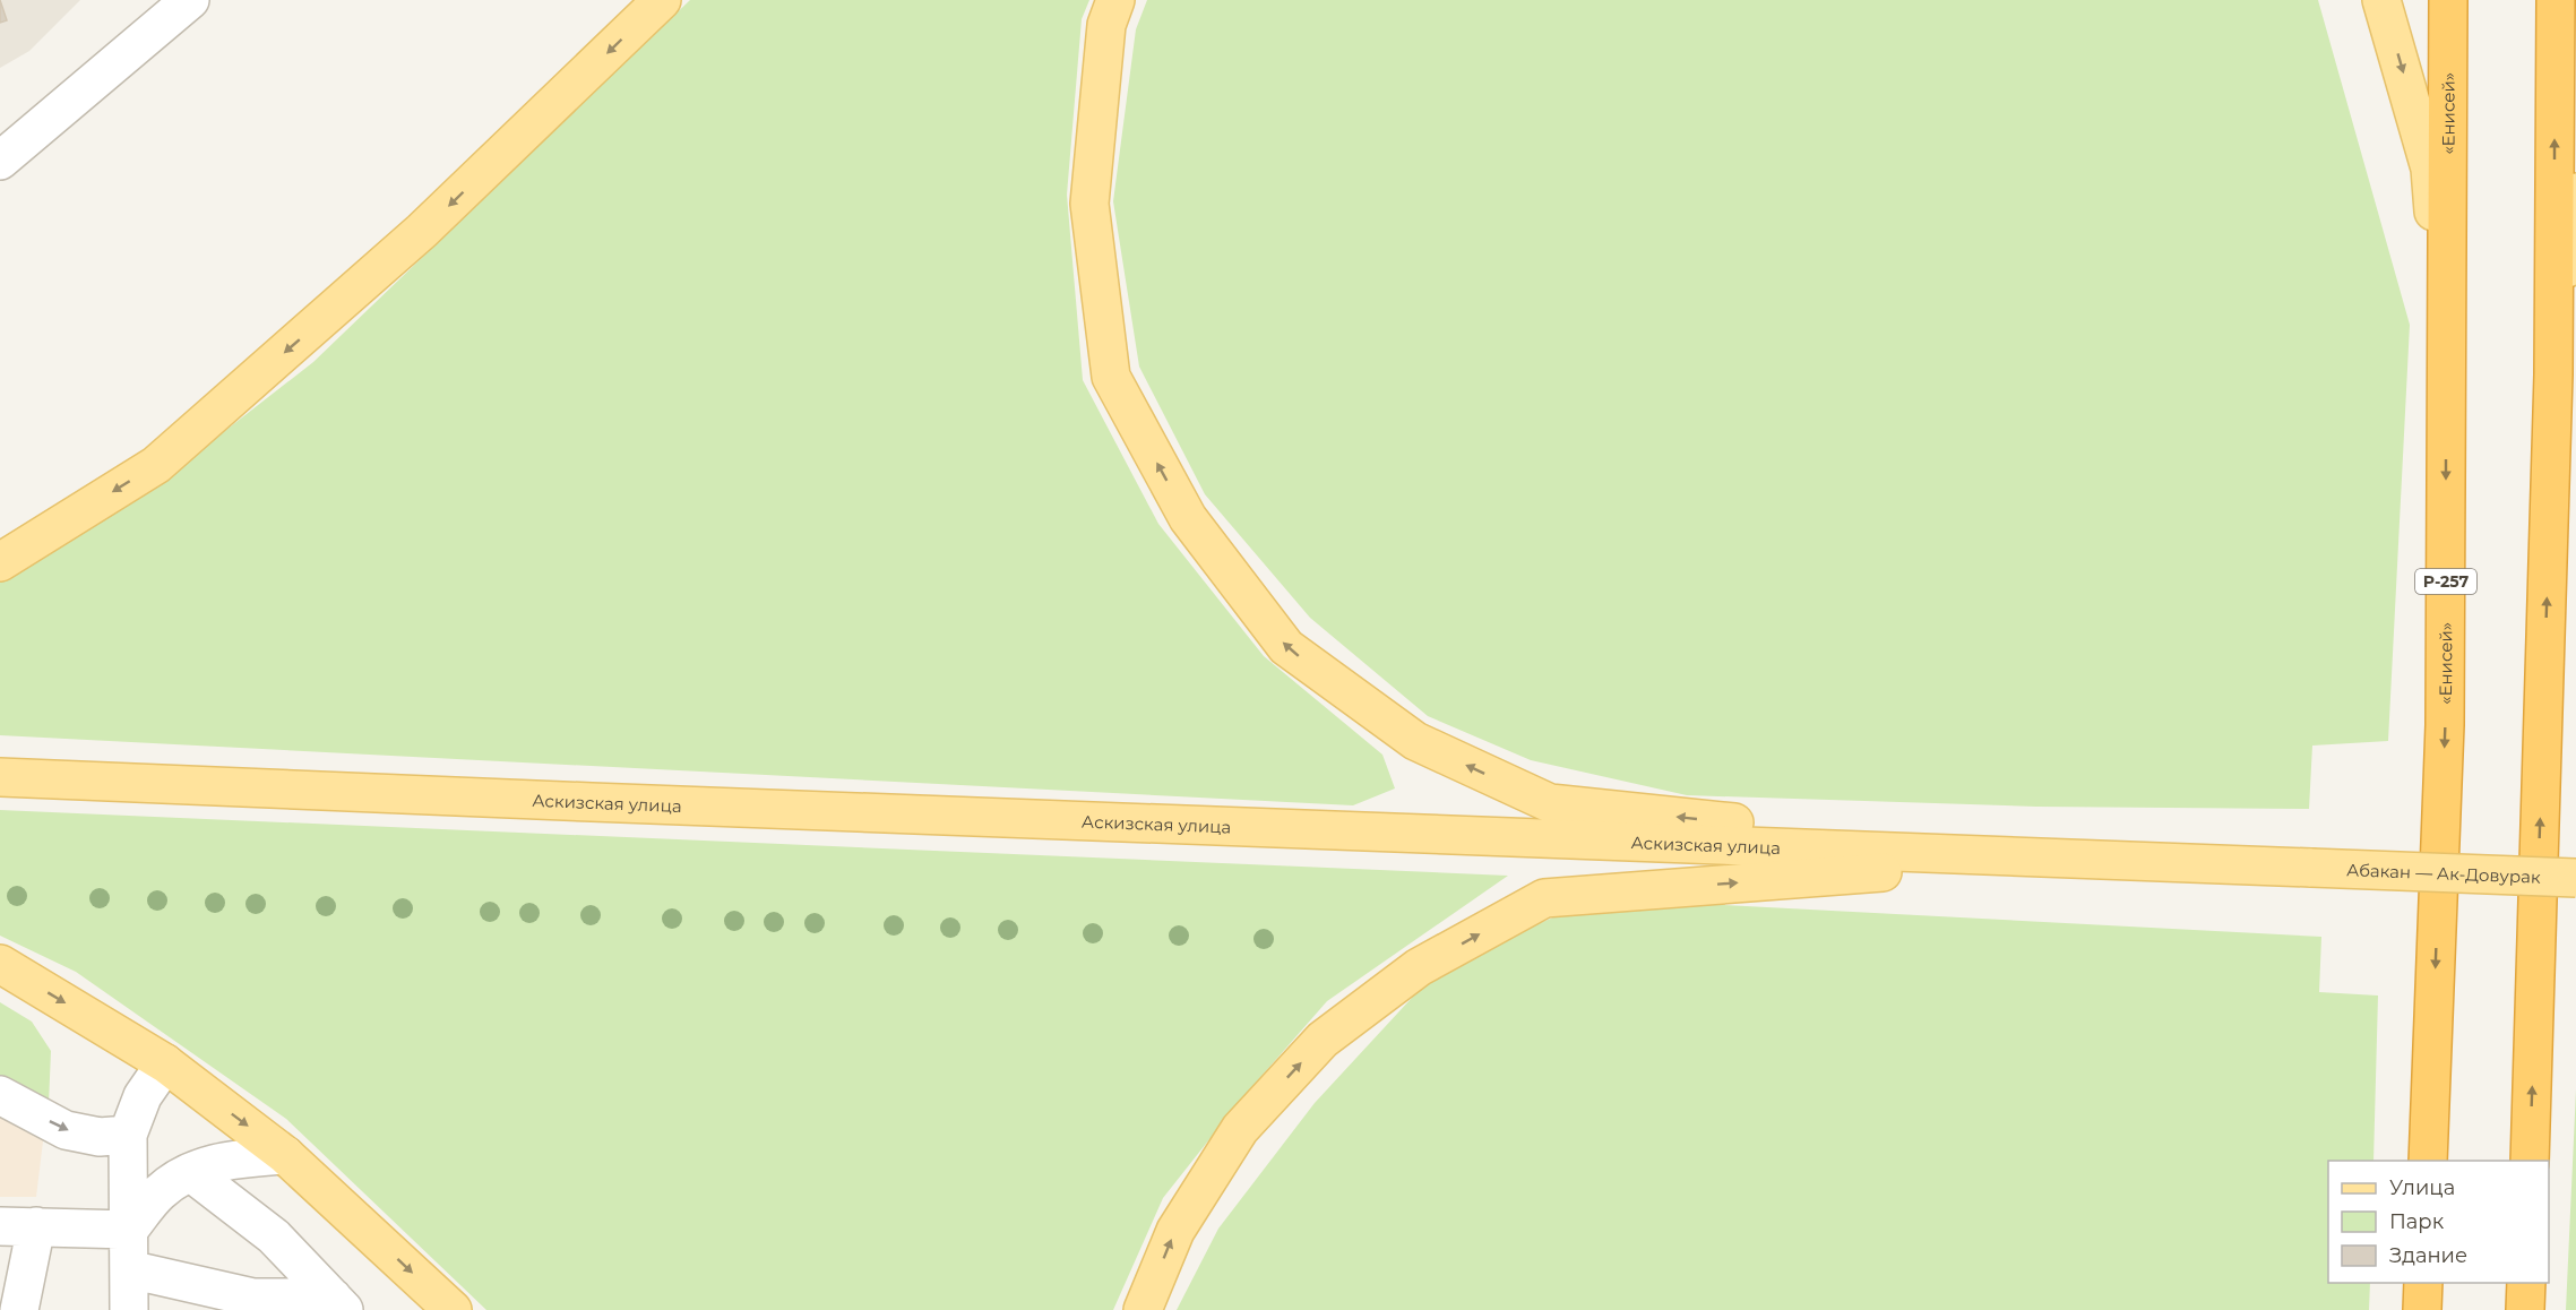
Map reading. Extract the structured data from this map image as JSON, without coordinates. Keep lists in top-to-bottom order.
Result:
{
  "streets": {
    "highway": ["«Енисей»", "Р-257"],
    "main road": ["Аскизская улица", "Абакан — Ак-Довурак"]
  },
  "crossings": [
    ["Аскизская улица", "Абакан — Ак-Довурак"]
  ],
  "legend": ["Улица", "Парк", "Здание"]
}
